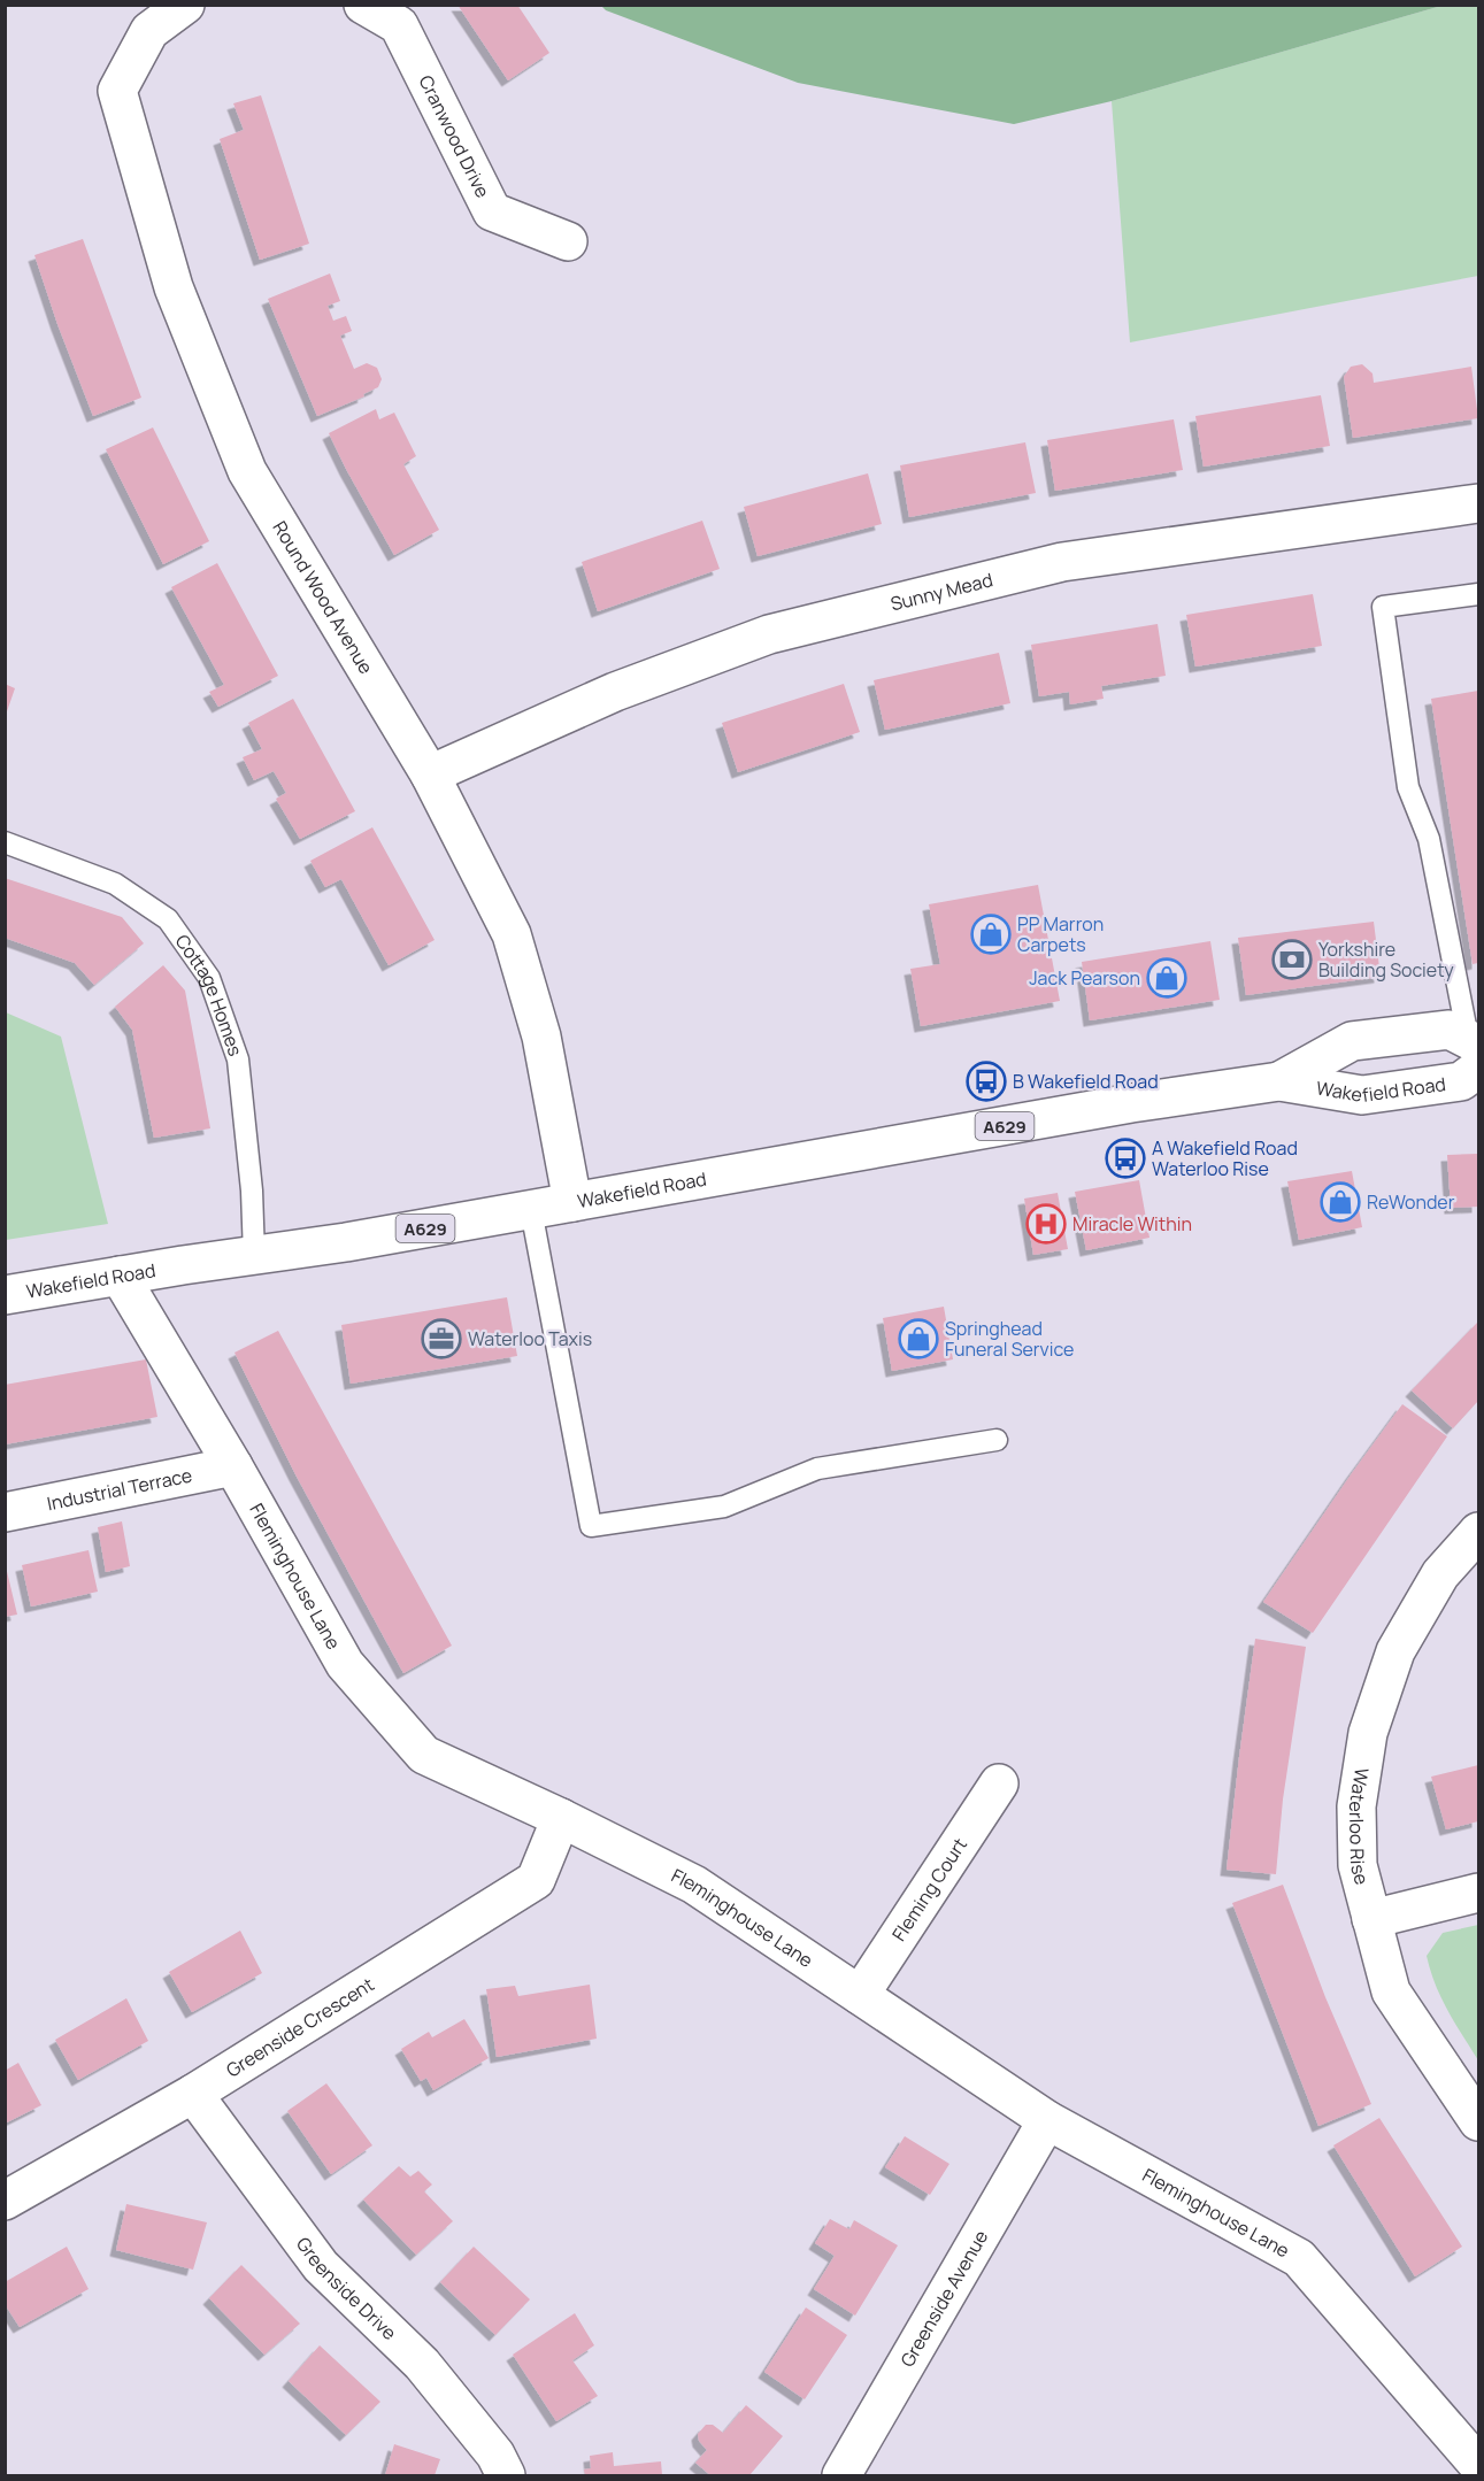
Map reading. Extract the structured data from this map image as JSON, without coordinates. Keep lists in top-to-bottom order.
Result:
{
  "streets": {
    "main road": [
      "Cranwood Drive",
      "Sunny Mead",
      "Round Wood Avenue",
      "Wakefield Road",
      "A629",
      "Industrial Terrace",
      "Fleminghouse Lane",
      "Waterloo Rise",
      "Fleming Court",
      "Greenside Crescent",
      "Greenside Drive",
      "Greenside Avenue"
    ],
    "lane": ["Cottage Homes"]
  },
  "crossings": [
    ["Sunny Mead", "Round Wood Avenue"],
    ["Round Wood Avenue", "Wakefield Road"],
    ["Cottage Homes", "Wakefield Road"],
    ["Wakefield Road", "Fleminghouse Lane"],
    ["Industrial Terrace", "Fleminghouse Lane"],
    ["Fleminghouse Lane", "Fleming Court"],
    ["Fleminghouse Lane", "Greenside Crescent"],
    ["Fleminghouse Lane", "Greenside Avenue"],
    ["Greenside Crescent", "Greenside Drive"]
  ],
  "places": {
    "shop": [
      "PP Marron Carpets",
      "Jack Pearson",
      "ReWonder",
      "Springhead Funeral Service"
    ],
    "bank": ["Yorkshire Building Society"],
    "bus stop": ["B Wakefield Road", "A Wakefield Road Waterloo Rise"],
    "hospital": ["Miracle Within"],
    "office": ["Waterloo Taxis"]
  }
}
